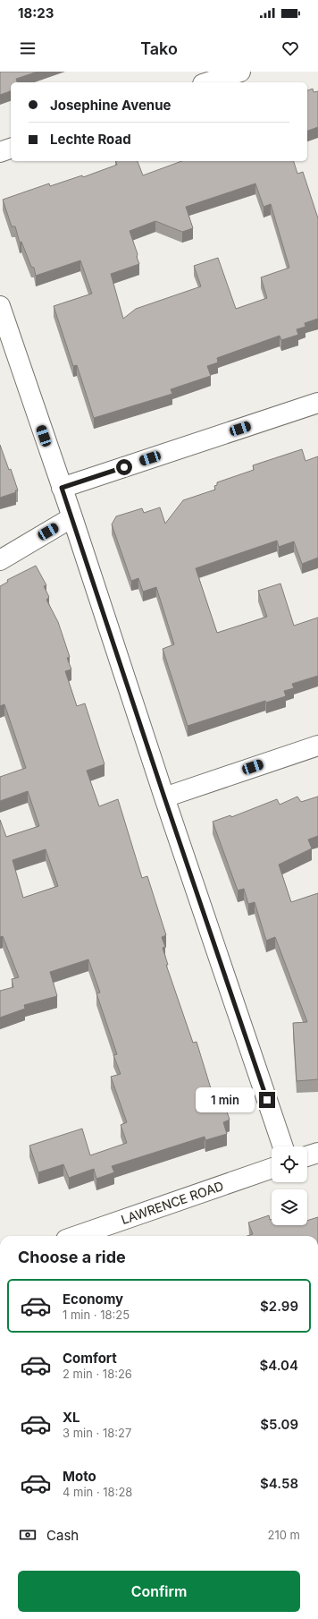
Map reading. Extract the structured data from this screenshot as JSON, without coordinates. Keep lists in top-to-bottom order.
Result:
{
  "streets": {
    "street": ["LAWRENCE ROAD"]
  },
  "page": {
    "status": "18:23",
    "header": "Tako",
    "banner": ["Josephine Avenue", "Lechte Road"],
    "bubble": "1 min",
    "heading": "Choose a ride",
    "list": [
      {
        "name": "Economy",
        "note": "1 min · 18:25",
        "value": "$2.99"
      },
      {
        "name": "Comfort",
        "note": "2 min · 18:26",
        "value": "$4.04"
      },
      {
        "name": "XL",
        "note": "3 min · 18:27",
        "value": "$5.09"
      },
      {
        "name": "Moto",
        "note": "4 min · 18:28",
        "value": "$4.58"
      }
    ],
    "pay": ["Cash", "210 m"],
    "buttons": "Confirm"
  }
}
